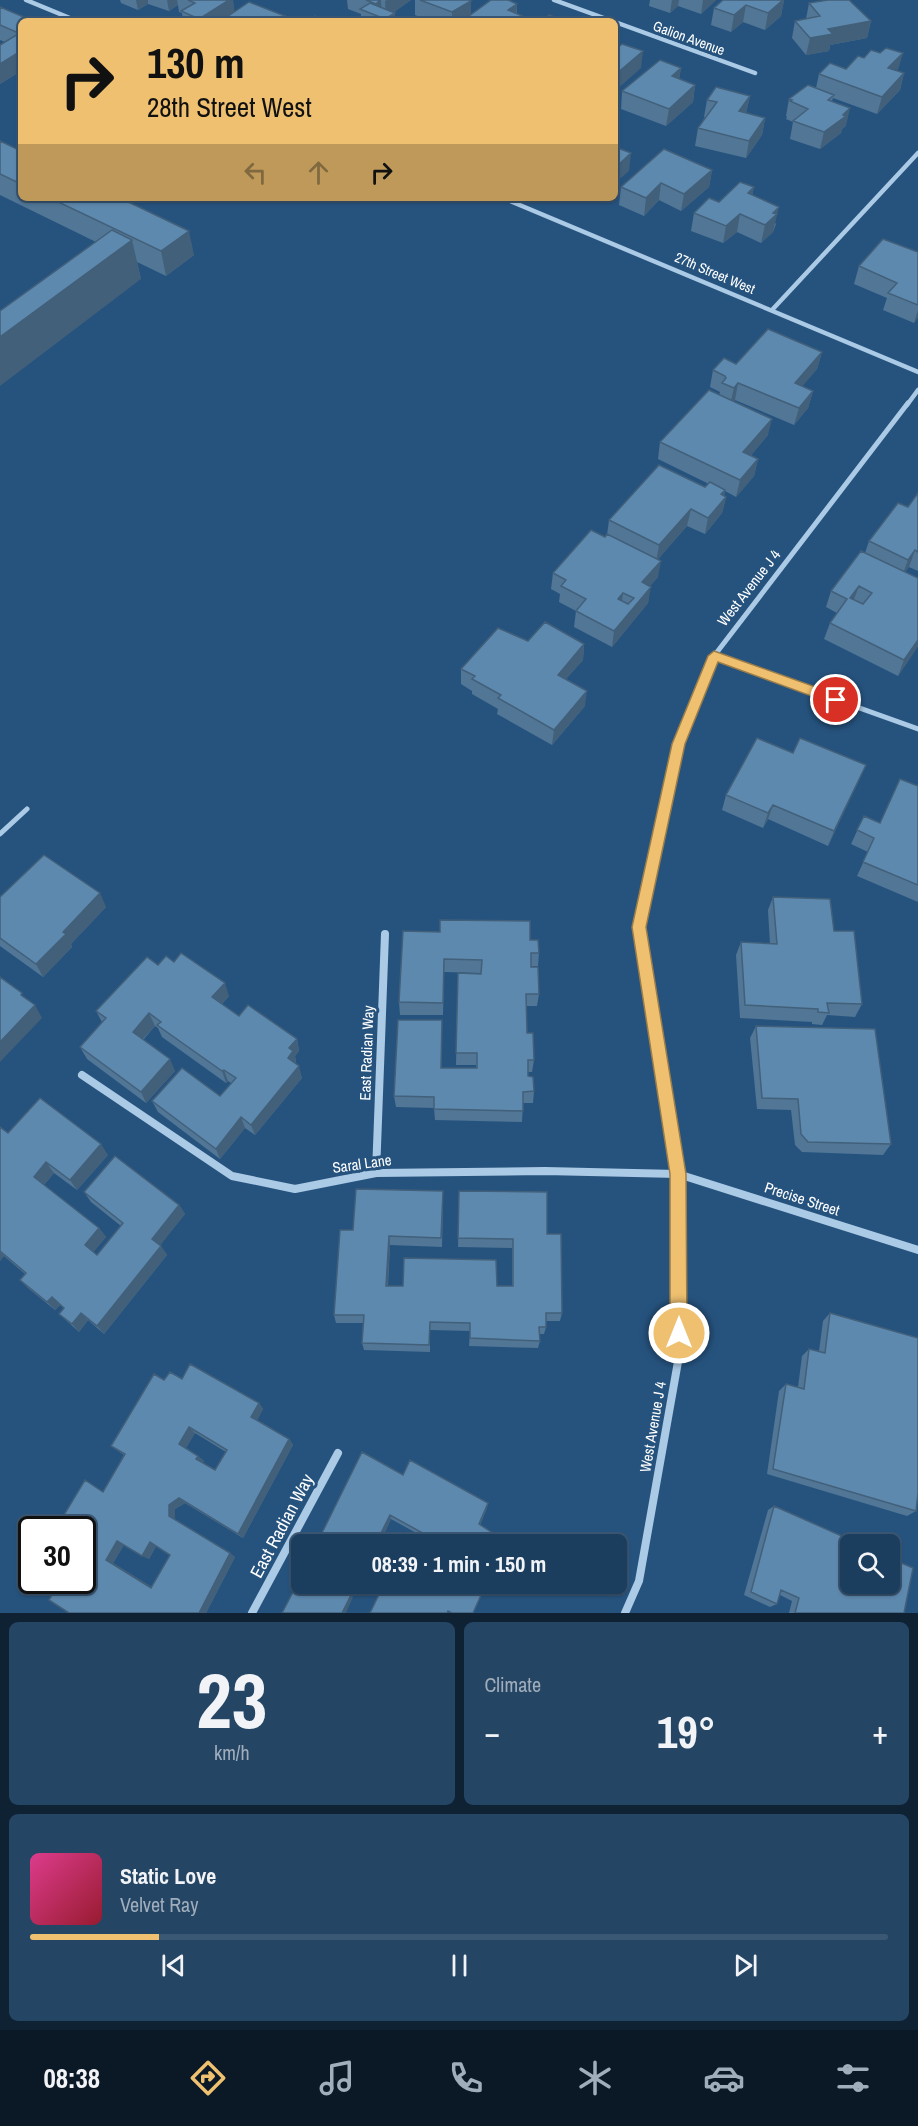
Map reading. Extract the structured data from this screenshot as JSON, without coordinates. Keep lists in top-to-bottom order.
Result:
{
  "streets": {
    "street": [
      "Galion Avenue",
      "27th Street West",
      "West Avenue J 4",
      "East Radian Way",
      "Saral Lane",
      "Precise Street"
    ]
  },
  "crossings": [
    ["West Avenue J 4", "Saral Lane"],
    ["West Avenue J 4", "Precise Street"],
    ["East Radian Way", "Saral Lane"],
    ["Saral Lane", "Precise Street"]
  ],
  "page": {
    "turn": ["130 m", "28th Street West"],
    "limit": "30",
    "trip": "08:39 · 1 min · 150 m",
    "tile": [
      ["23", "km/h"],
      "Climate"
    ],
    "heat": ["−", "19°", "+"],
    "song": ["Static Love", "Velvet Ray"],
    "tabs": "08:38"
  }
}
